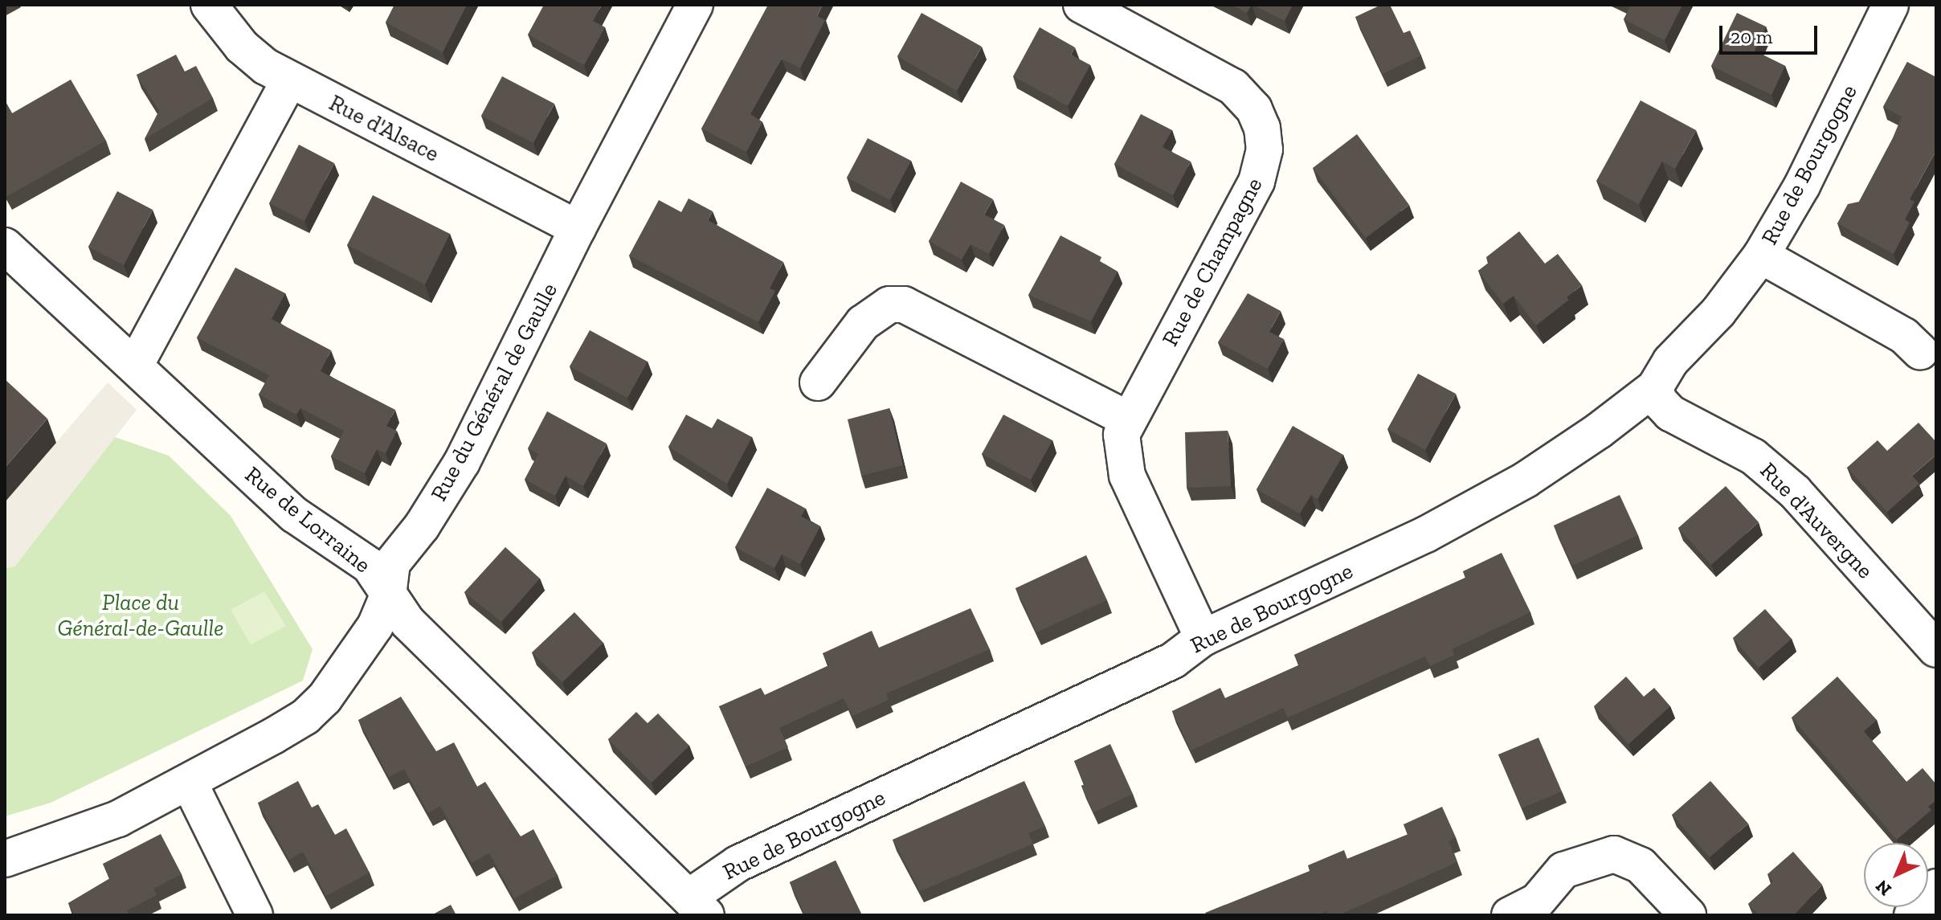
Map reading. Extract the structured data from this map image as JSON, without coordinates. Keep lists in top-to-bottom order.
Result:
{
  "streets": {
    "street": [
      "Rue d'Alsace",
      "Rue de Bourgogne",
      "Rue de Champagne",
      "Rue du Général de Gaulle",
      "Rue de Lorraine",
      "Rue d'Auvergne"
    ]
  },
  "crossings": [
    ["Rue d'Alsace", "Rue du Général de Gaulle"],
    ["Rue de Bourgogne", "Rue de Champagne"],
    ["Rue de Bourgogne", "Rue de Lorraine"],
    ["Rue de Bourgogne", "Rue d'Auvergne"],
    ["Rue du Général de Gaulle", "Rue de Lorraine"]
  ],
  "parks": ["Place du Général-de-Gaulle"],
  "scale_bar": "20 m",
  "north": "bottom left"
}
